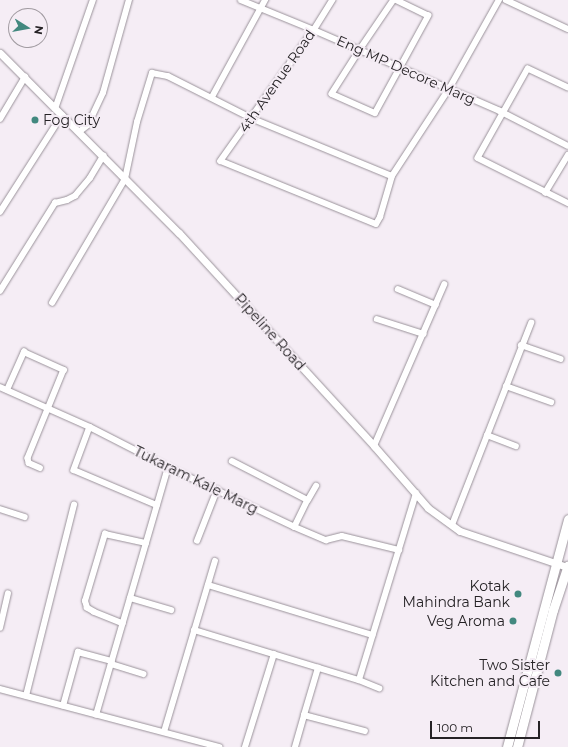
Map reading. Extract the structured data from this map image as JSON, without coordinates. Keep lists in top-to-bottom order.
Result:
{
  "streets": {
    "street": [
      "Eng MP Decore Marg",
      "4th Avenue Road",
      "Pipeline Road",
      "Tukaram Kale Marg"
    ]
  },
  "crossings": [
    ["Eng MP Decore Marg", "4th Avenue Road"]
  ],
  "places": [
    "Fog City",
    "Kotak Mahindra Bank",
    "Veg Aroma",
    "Two Sister Kitchen and Cafe"
  ],
  "scale_bar": "100 m",
  "north": "right"
}
